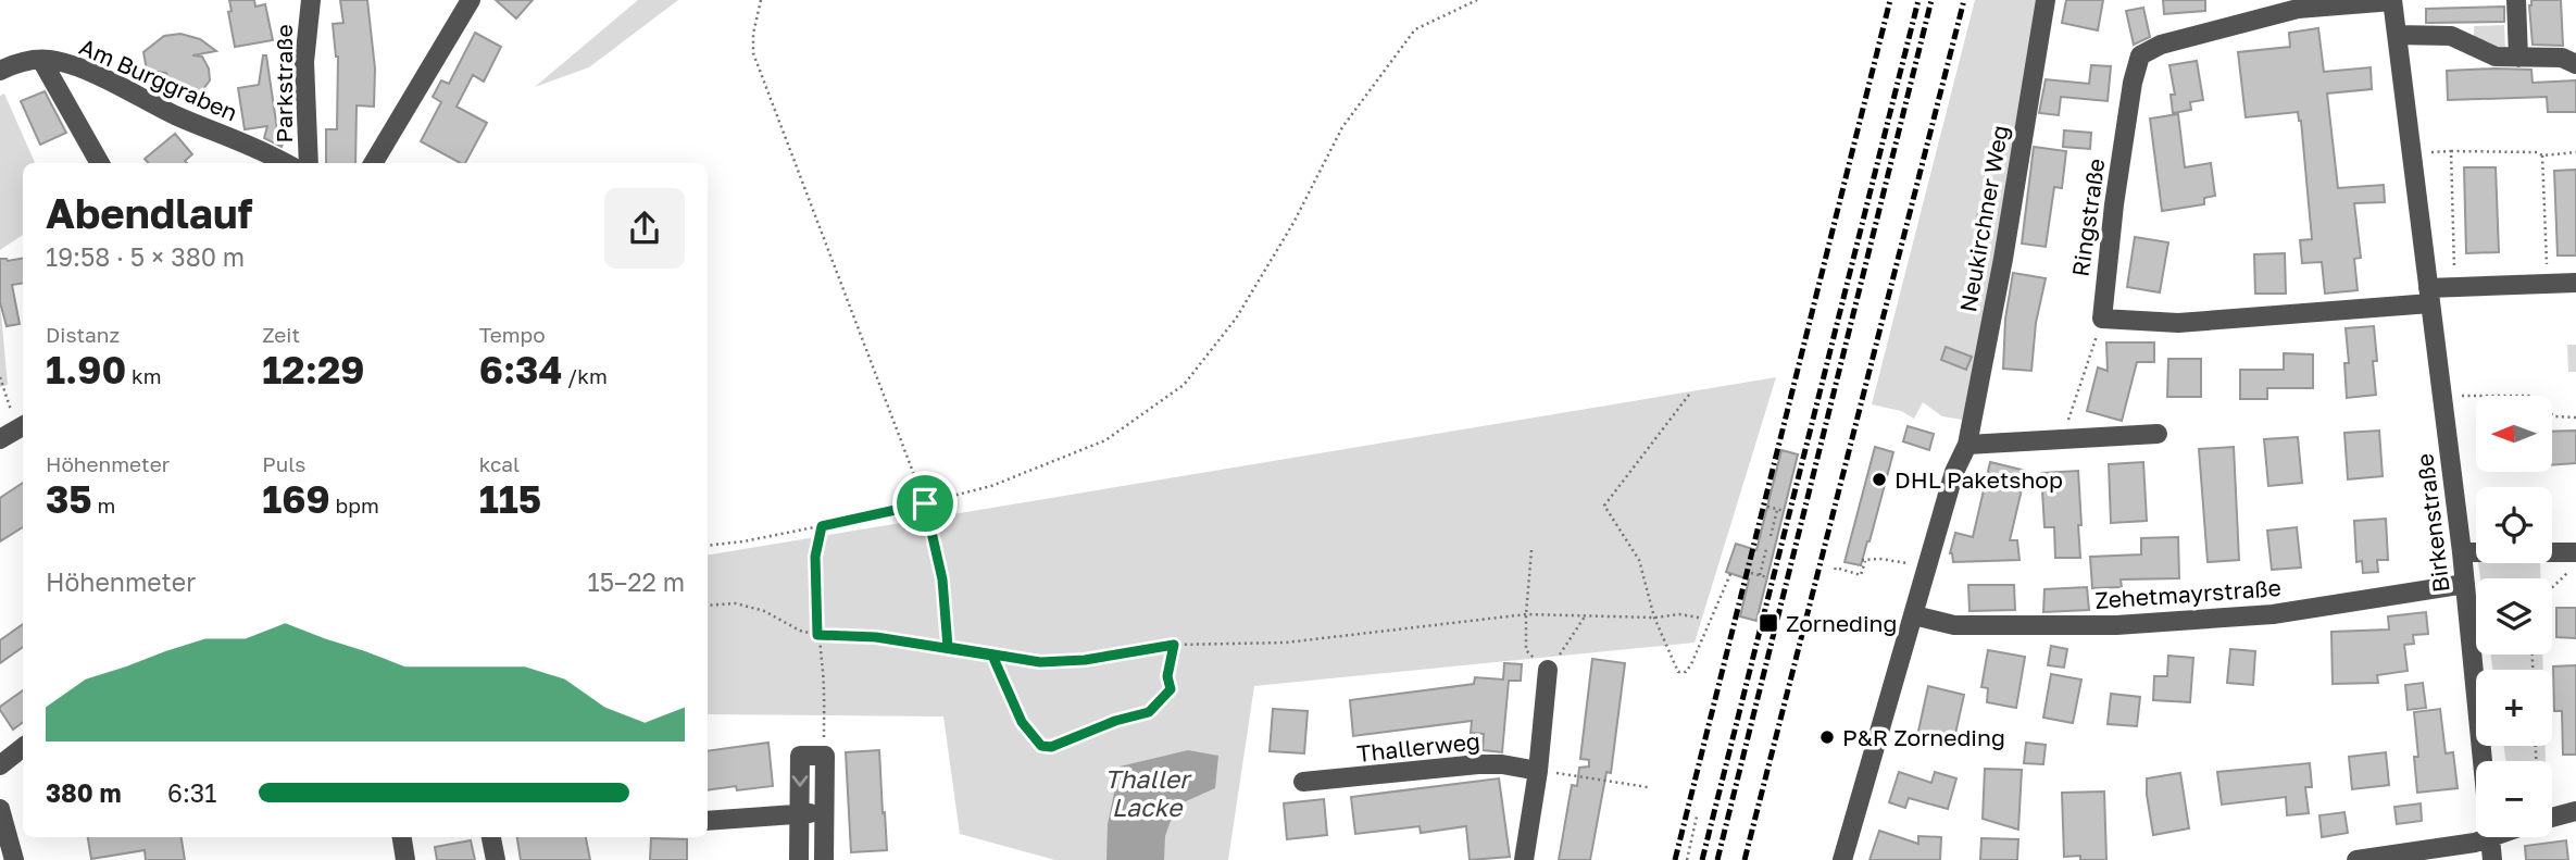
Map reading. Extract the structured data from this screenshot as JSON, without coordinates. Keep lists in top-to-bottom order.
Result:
{
  "streets": {
    "street": [
      "Am Burggraben",
      "Parkstraße",
      "Ringstraße",
      "Neukirchner Weg",
      "Birkenstraße",
      "Zehetmayrstraße",
      "Thallerweg"
    ]
  },
  "crossings": [
    ["Ringstraße", "Birkenstraße"],
    ["Neukirchner Weg", "Zehetmayrstraße"],
    ["Birkenstraße", "Zehetmayrstraße"]
  ],
  "water": ["Thaller Lacke"],
  "places": {
    "other": ["DHL Paketshop", "P&R Zorneding"],
    "transit": ["Zorneding"]
  },
  "north": "left",
  "page": {
    "heading": ["Abendlauf", "19:58 · 5 × 380 m"],
    "stats": [
      ["Distanz", "1.90 km"],
      ["Zeit", "12:29"],
      ["Tempo", "6:34 /km"],
      ["Höhenmeter", "35 m"],
      ["Puls", "169 bpm"],
      ["kcal", "115"]
    ],
    "map_buttons": ["+", "−"],
    "chart": ["Höhenmeter", "15–22 m"],
    "list": [
      {
        "name": "380 m",
        "note": "6:31"
      }
    ]
  }
}
